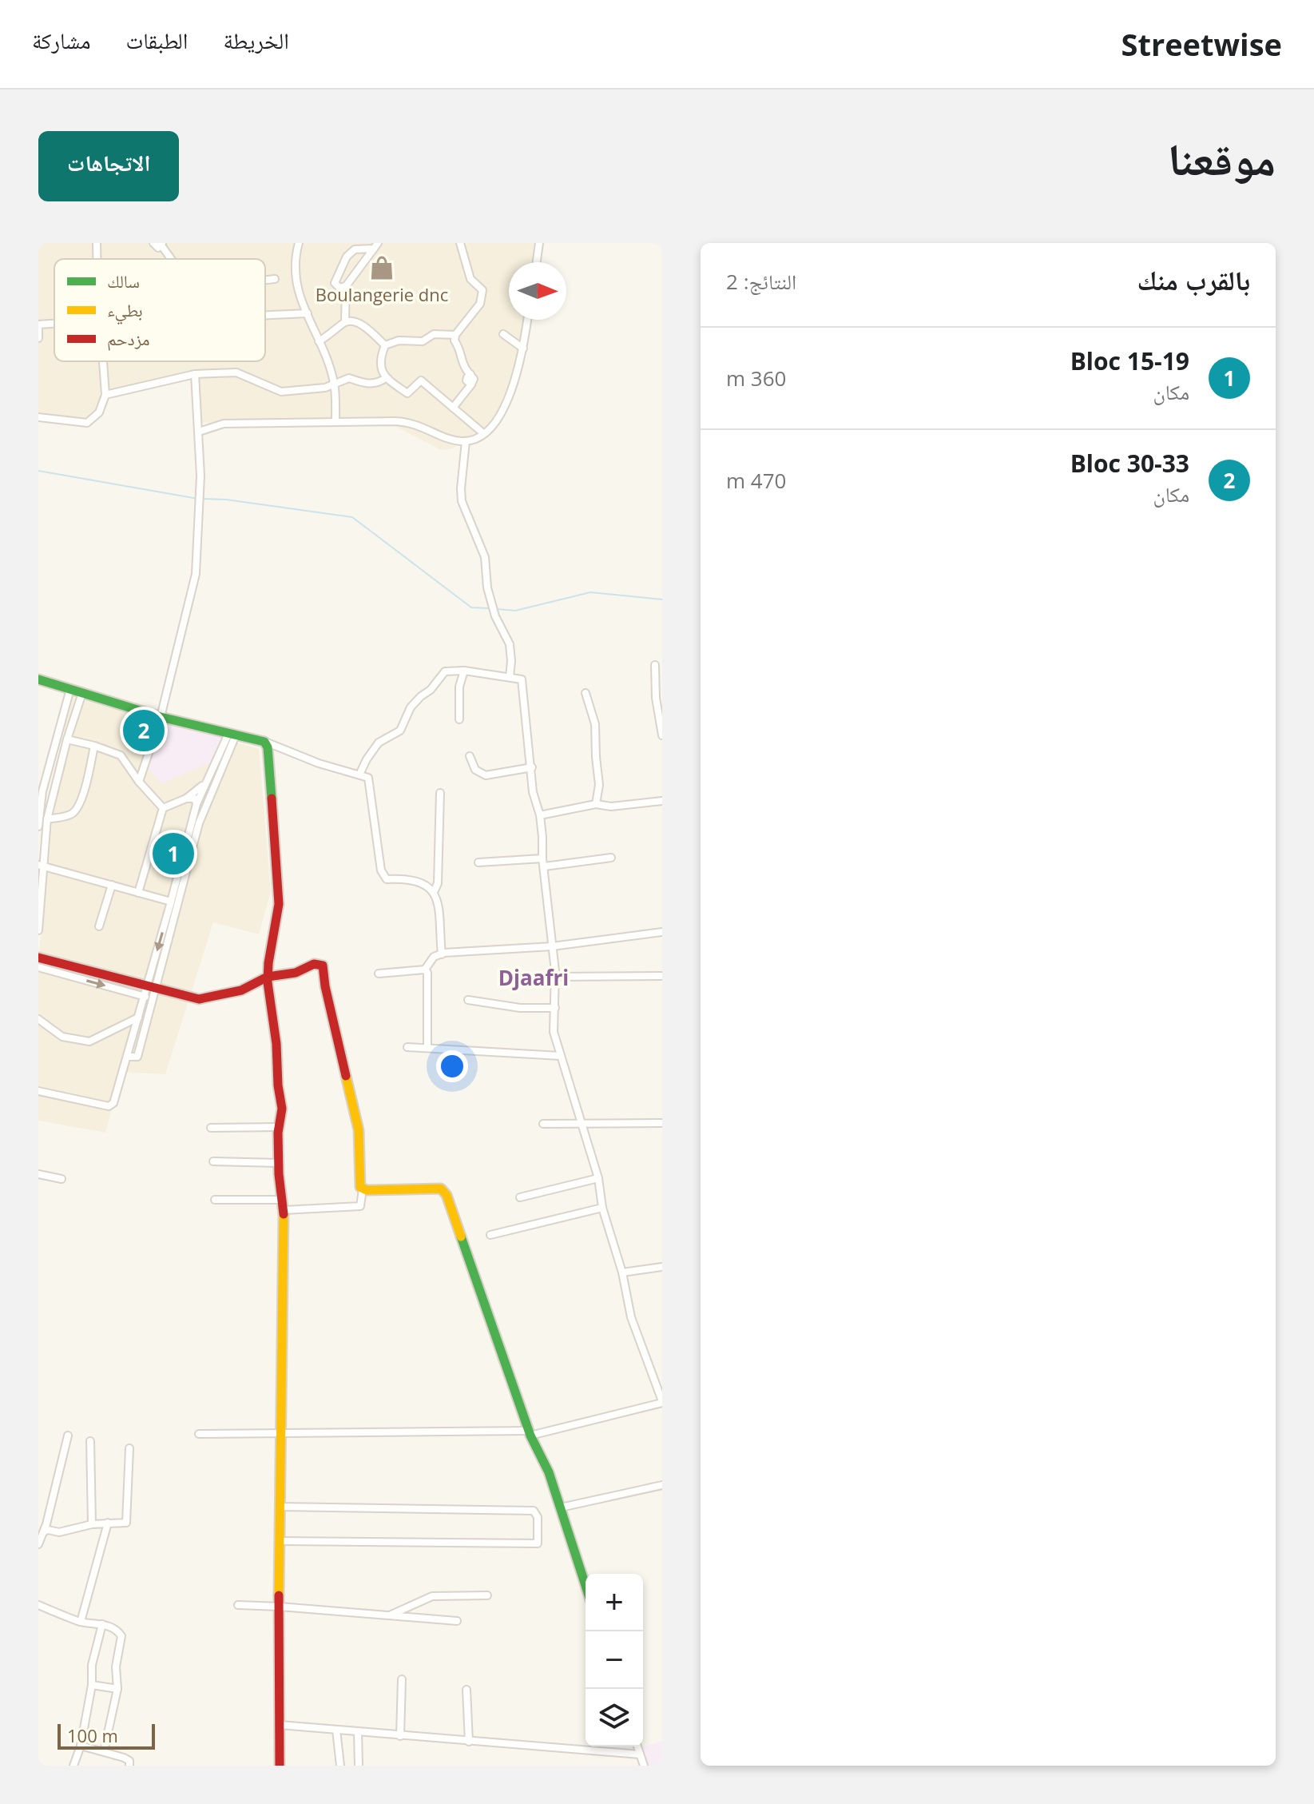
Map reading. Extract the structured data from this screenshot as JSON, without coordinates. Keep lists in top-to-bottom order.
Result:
{
  "districts": ["Djaafri"],
  "places": {
    "shop": ["Boulangerie dnc"]
  },
  "legend": ["سالك", "بطيء", "مزدحم"],
  "scale_bar": "100 m",
  "north": "right",
  "page": {
    "header": "Streetwise",
    "nav": ["الخريطة", "الطبقات", "مشاركة"],
    "title": "موقعنا",
    "buttons": "الاتجاهات",
    "heading": ["بالقرب منك", "النتائج: 2"],
    "list": [
      {
        "mark": "1",
        "name": "Bloc 15-19",
        "note": "مكان",
        "value": "360 m"
      },
      {
        "mark": "2",
        "name": "Bloc 30-33",
        "note": "مكان",
        "value": "470 m"
      }
    ],
    "pins": ["2", "1"],
    "map_buttons": ["+", "−"],
    "scale": "100 m"
  }
}
